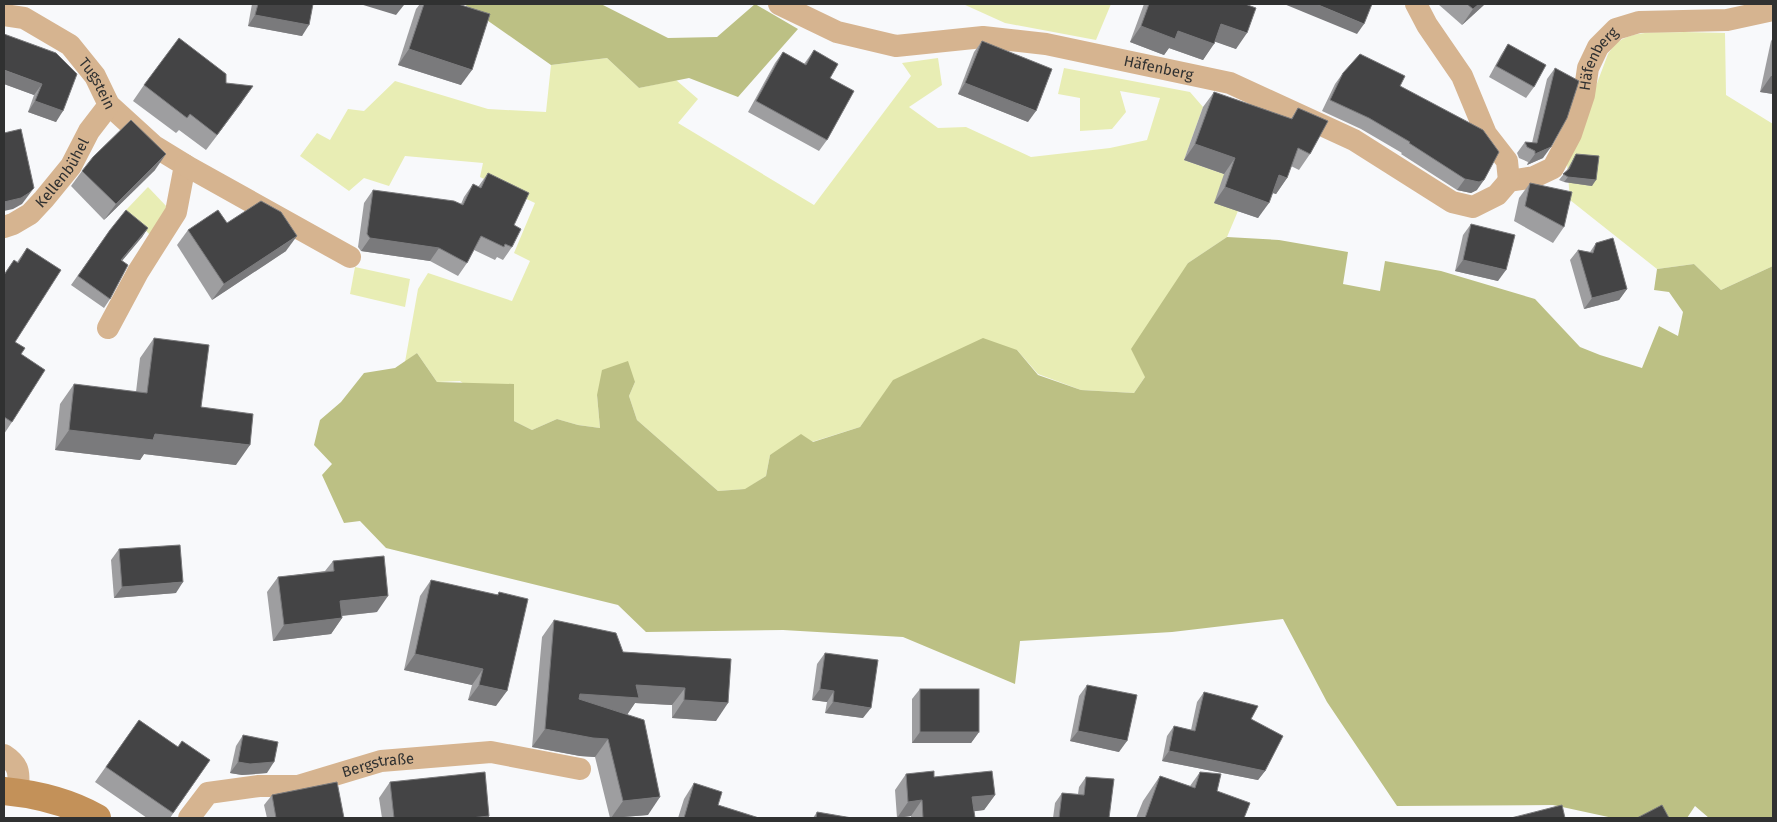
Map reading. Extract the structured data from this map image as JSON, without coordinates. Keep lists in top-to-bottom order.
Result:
{
  "streets": {
    "street": [
      "Häfenberg",
      "Tugstein",
      "Kellenbühel",
      "Bergstraße"
    ]
  },
  "crossings": [
    ["Tugstein", "Kellenbühel"]
  ]
}
